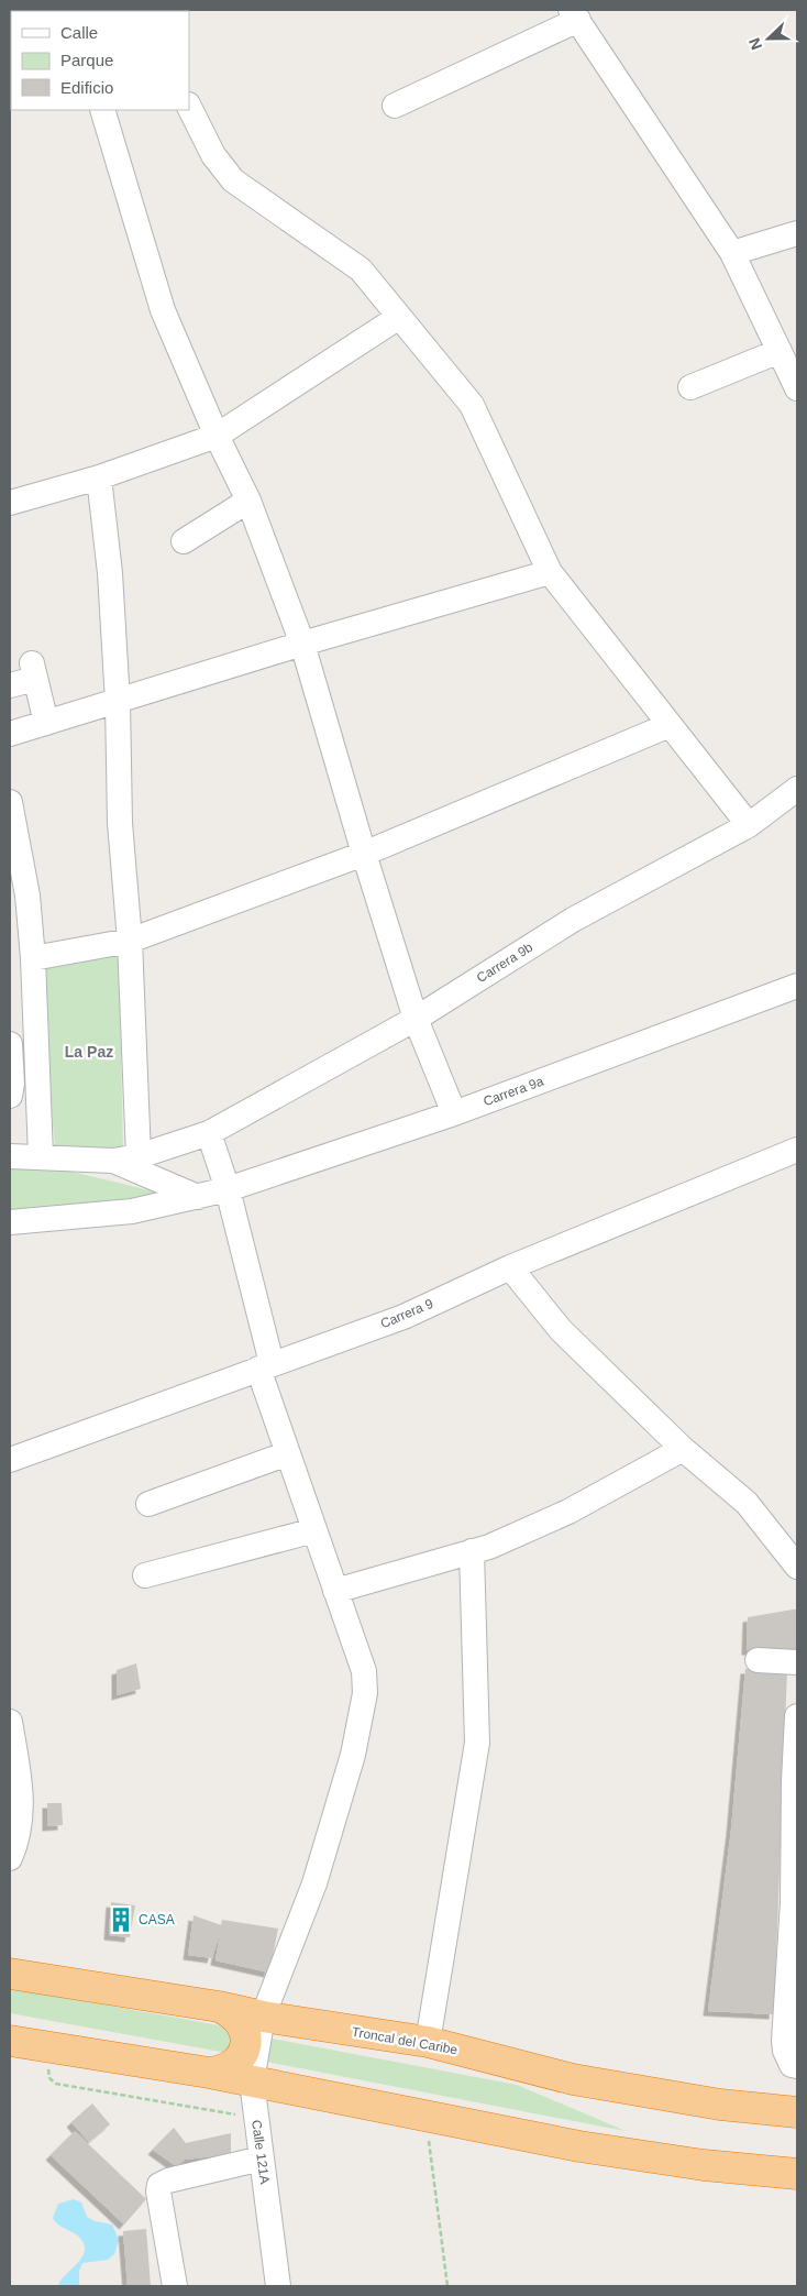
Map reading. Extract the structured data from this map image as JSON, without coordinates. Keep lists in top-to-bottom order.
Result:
{
  "streets": {
    "highway": ["Troncal del Caribe"],
    "street": [
      "Carrera 9b",
      "Carrera 9a",
      "Carrera 9",
      "Calle 121A"
    ]
  },
  "crossings": [
    ["Carrera 9b", "Calle 121A"],
    ["Carrera 9a", "Calle 121A"],
    ["Carrera 9", "Calle 121A"],
    ["Troncal del Caribe", "Calle 121A"]
  ],
  "districts": ["La Paz"],
  "places": {
    "building": ["CASA"]
  },
  "legend": ["Calle", "Parque", "Edificio"],
  "north": "left"
}
